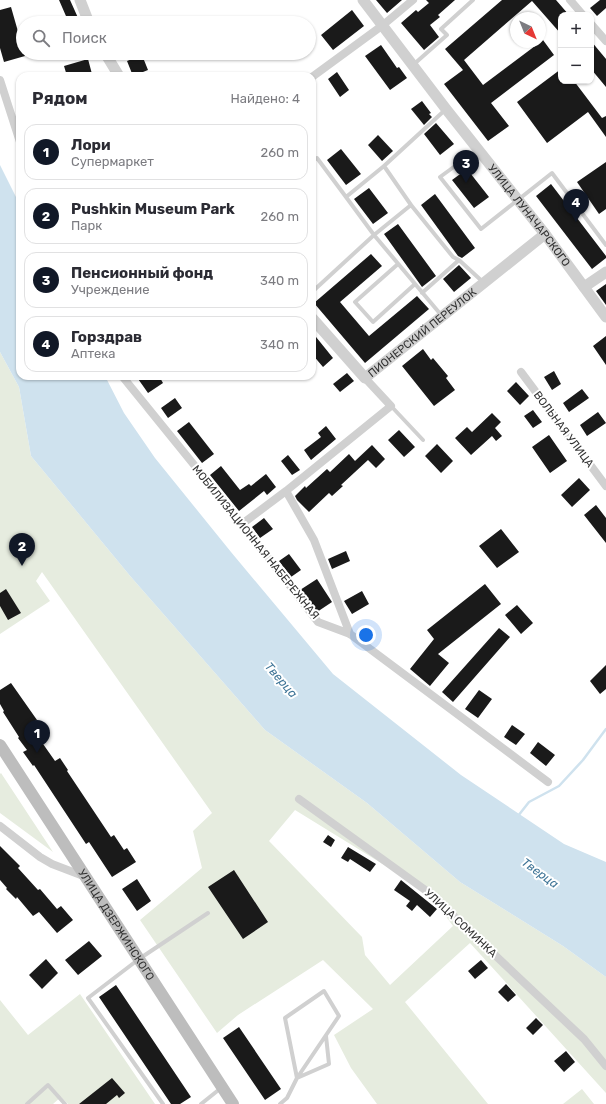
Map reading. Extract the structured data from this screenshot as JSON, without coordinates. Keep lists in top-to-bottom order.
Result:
{
  "streets": {
    "main road": ["УЛИЦА ДЗЕРЖИНСКОГО"],
    "street": [
      "УЛИЦА ЛУНАЧАРСКОГО",
      "ПИОНЕРСКИЙ ПЕРЕУЛОК",
      "ВОЛЬНАЯ УЛИЦА",
      "МОБИЛИЗАЦИОННАЯ НАБЕРЕЖНАЯ",
      "УЛИЦА СОМИНКА"
    ]
  },
  "crossings": [
    ["УЛИЦА ЛУНАЧАРСКОГО", "ПИОНЕРСКИЙ ПЕРЕУЛОК"]
  ],
  "water": ["Тверца"],
  "north": "bottom right",
  "page": {
    "map_buttons": ["+", "−"],
    "search": "Поиск",
    "heading": ["Рядом", "Найдено: 4"],
    "list": [
      {
        "mark": "1",
        "name": "Лори",
        "note": "Супермаркет",
        "value": "260 m"
      },
      {
        "mark": "2",
        "name": "Pushkin Museum Park",
        "note": "Парк",
        "value": "260 m"
      },
      {
        "mark": "3",
        "name": "Пенсионный фонд",
        "note": "Учреждение",
        "value": "340 m"
      },
      {
        "mark": "4",
        "name": "Горздрав",
        "note": "Аптека",
        "value": "340 m"
      }
    ],
    "pins": [
      "3",
      "4",
      "2",
      "1"
    ]
  }
}
